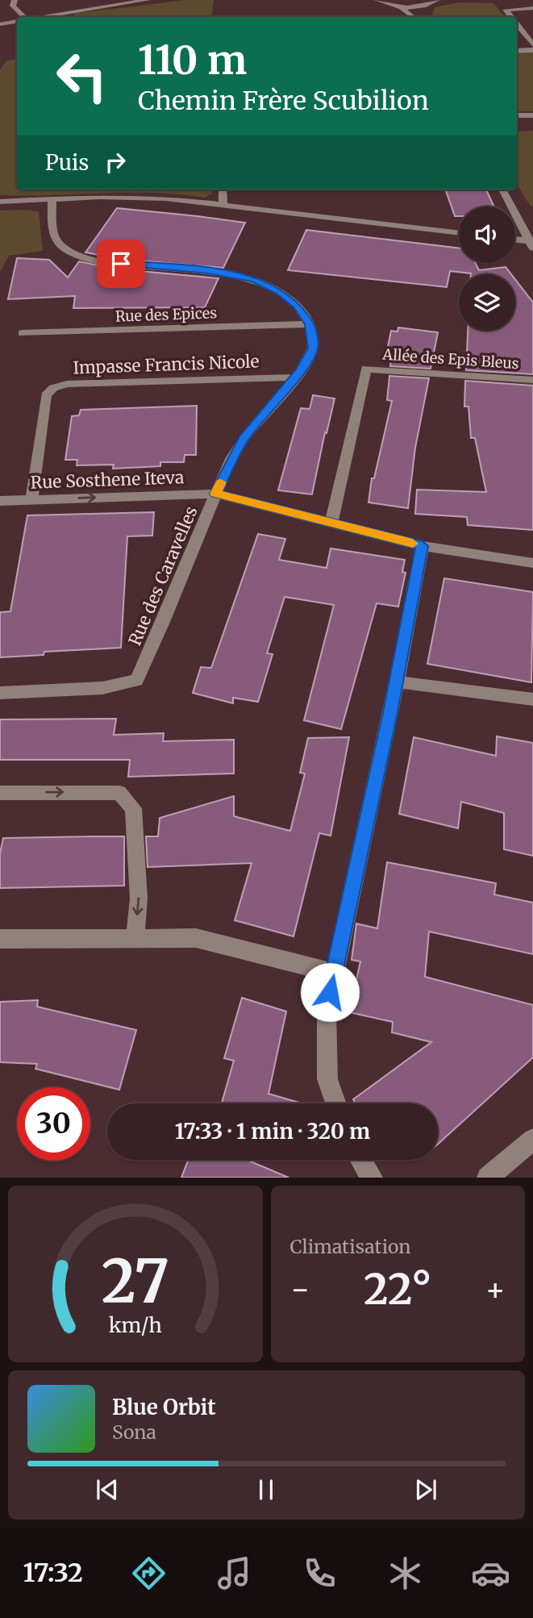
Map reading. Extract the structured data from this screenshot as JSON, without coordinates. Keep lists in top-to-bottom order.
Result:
{
  "streets": {
    "street": [
      "Rue des Epices",
      "Allée des Epis Bleus",
      "Impasse Francis Nicole",
      "Rue Sosthene Iteva",
      "Rue des Caravelles"
    ]
  },
  "crossings": [
    ["Rue des Epices", "Rue des Caravelles"],
    ["Allée des Epis Bleus", "Rue Sosthene Iteva"],
    ["Impasse Francis Nicole", "Rue Sosthene Iteva"],
    ["Impasse Francis Nicole", "Rue des Caravelles"],
    ["Rue Sosthene Iteva", "Rue des Caravelles"]
  ],
  "page": {
    "turn": ["110 m", "Chemin Frère Scubilion"],
    "then": "Puis",
    "limit": "30",
    "trip": "17:33 · 1 min · 320 m",
    "tile": "Climatisation",
    "heat": ["−", "22°", "+"],
    "song": ["Blue Orbit", "Sona"],
    "tabs": "17:32",
    "gauge": ["27", "km/h"]
  }
}
